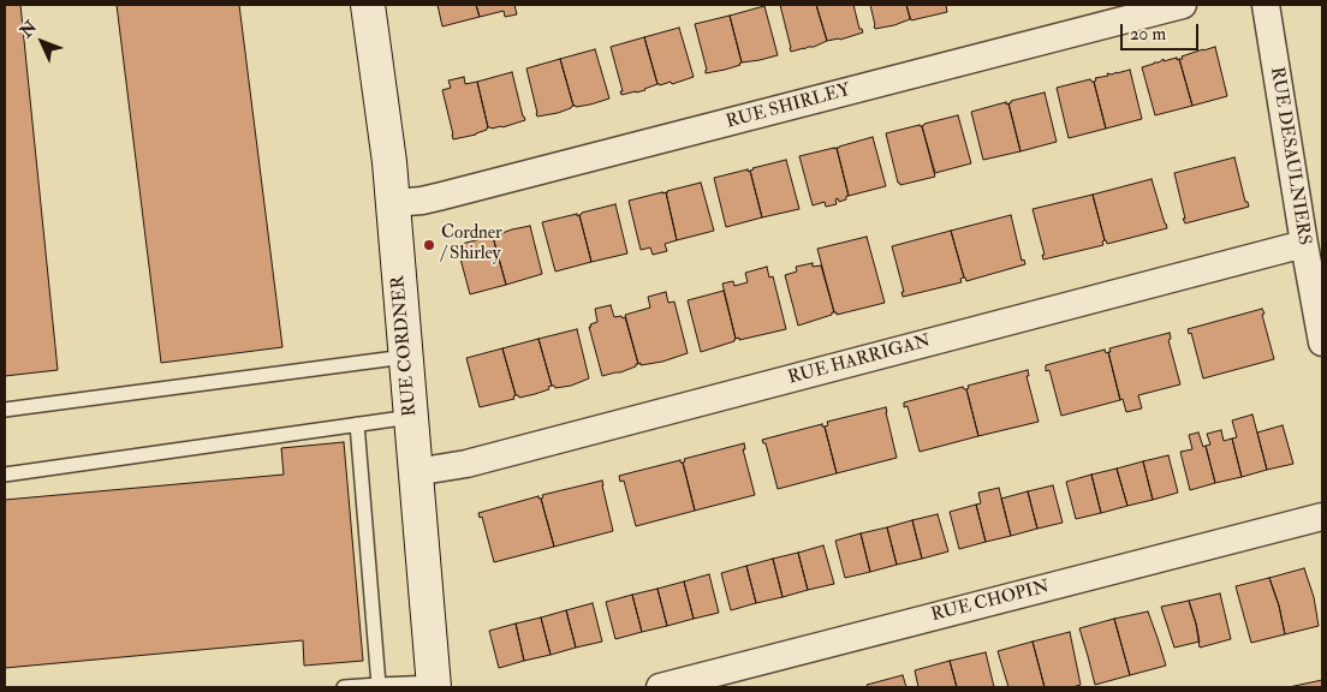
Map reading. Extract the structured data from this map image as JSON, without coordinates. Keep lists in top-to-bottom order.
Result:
{
  "streets": {
    "street": [
      "RUE SHIRLEY",
      "RUE DESAULNIERS",
      "RUE CORDNER",
      "RUE HARRIGAN",
      "RUE CHOPIN"
    ]
  },
  "crossings": [
    ["RUE SHIRLEY", "RUE CORDNER"],
    ["RUE DESAULNIERS", "RUE HARRIGAN"],
    ["RUE CORDNER", "RUE HARRIGAN"]
  ],
  "places": ["Cordner / Shirley"],
  "scale_bar": "20 m",
  "north": "top left"
}
